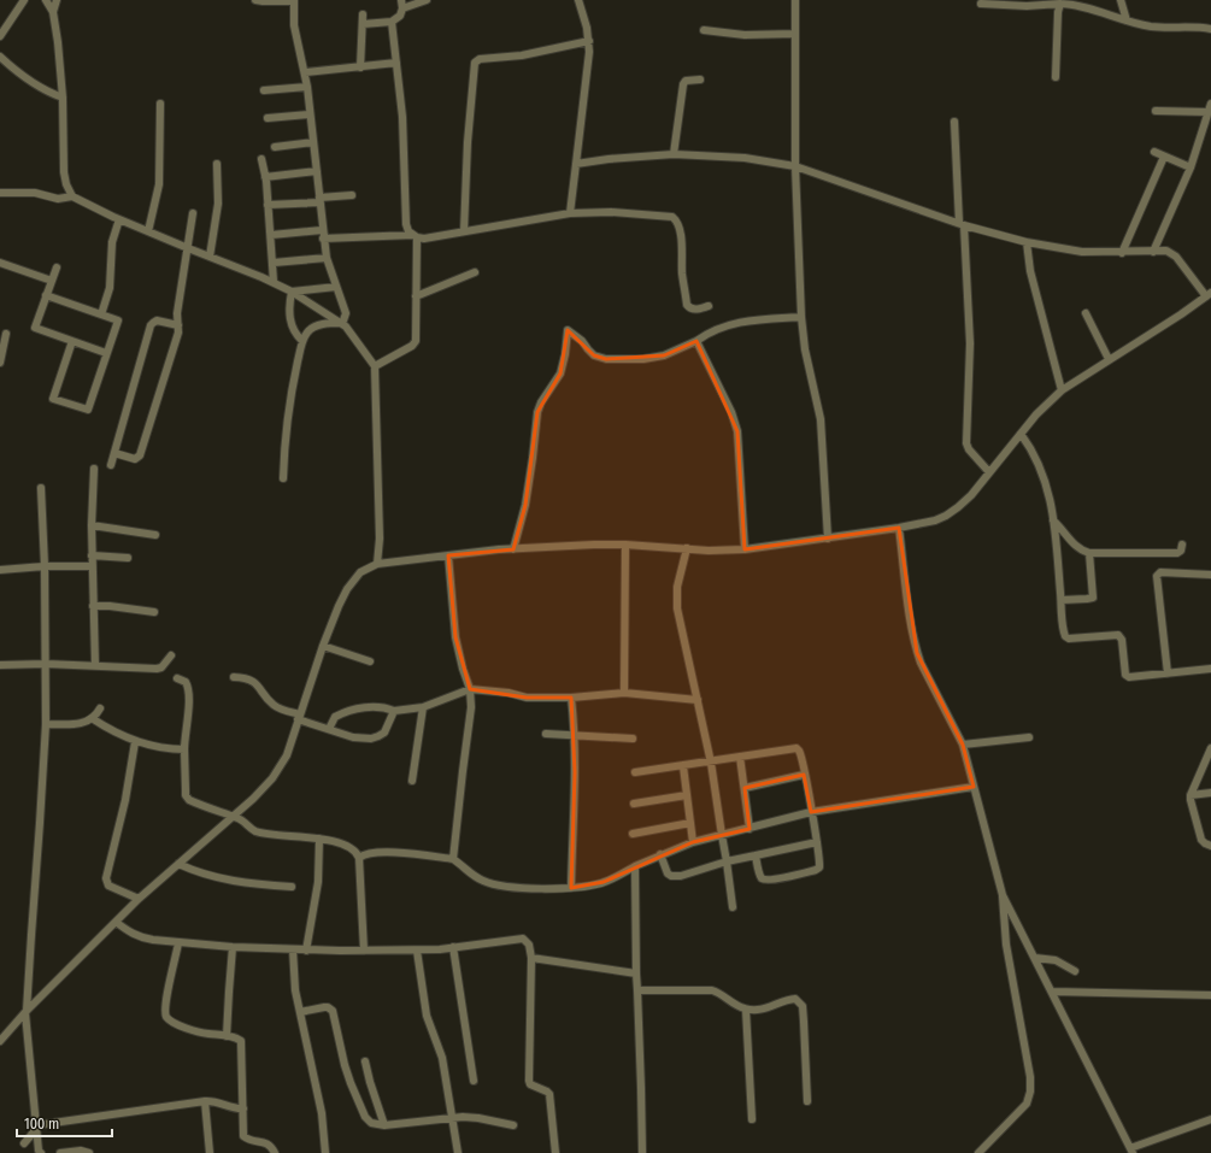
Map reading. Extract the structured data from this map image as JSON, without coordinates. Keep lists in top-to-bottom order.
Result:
{
  "scale_bar": "100 m"
}
